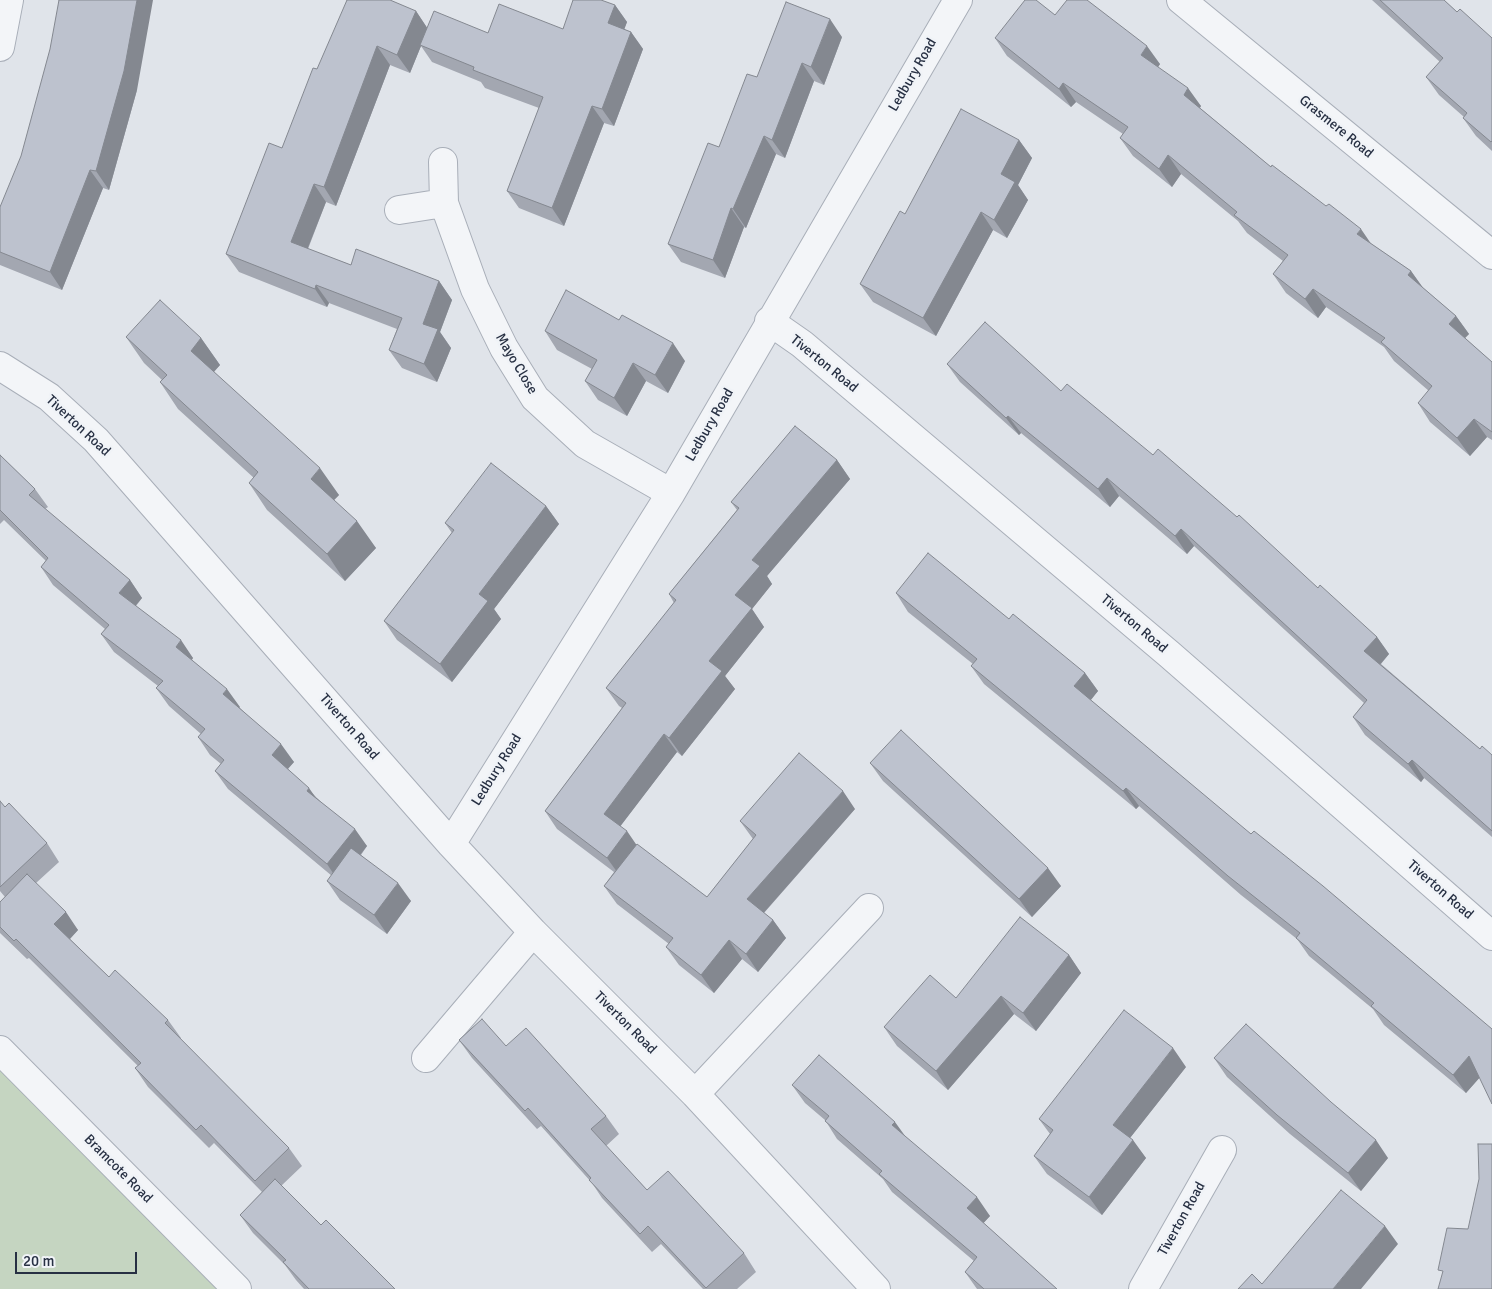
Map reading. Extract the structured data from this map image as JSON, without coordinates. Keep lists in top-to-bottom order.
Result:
{
  "streets": {
    "street": [
      "Ledbury Road",
      "Grasmere Road",
      "Mayo Close",
      "Tiverton Road",
      "Bramcote Road"
    ]
  },
  "crossings": [
    ["Ledbury Road", "Mayo Close"],
    ["Ledbury Road", "Tiverton Road"]
  ],
  "scale_bar": "20 m"
}
